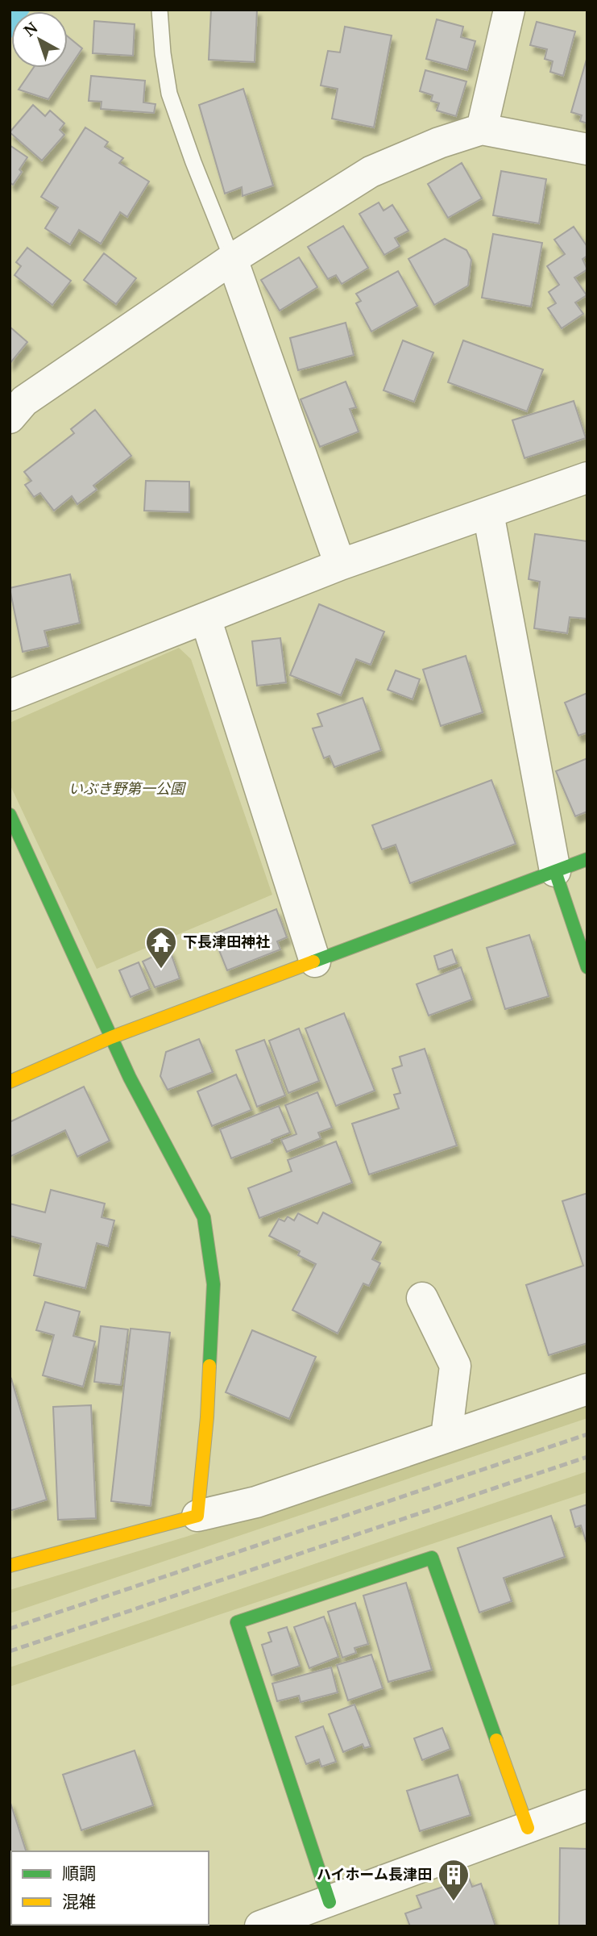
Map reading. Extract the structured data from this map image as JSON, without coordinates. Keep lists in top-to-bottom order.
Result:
{
  "parks": ["いぶき野第一公園"],
  "places": {
    "temple": ["下長津田神社"],
    "building": ["ハイホーム長津田"]
  },
  "legend": ["順調", "混雑"],
  "north": "top left"
}
